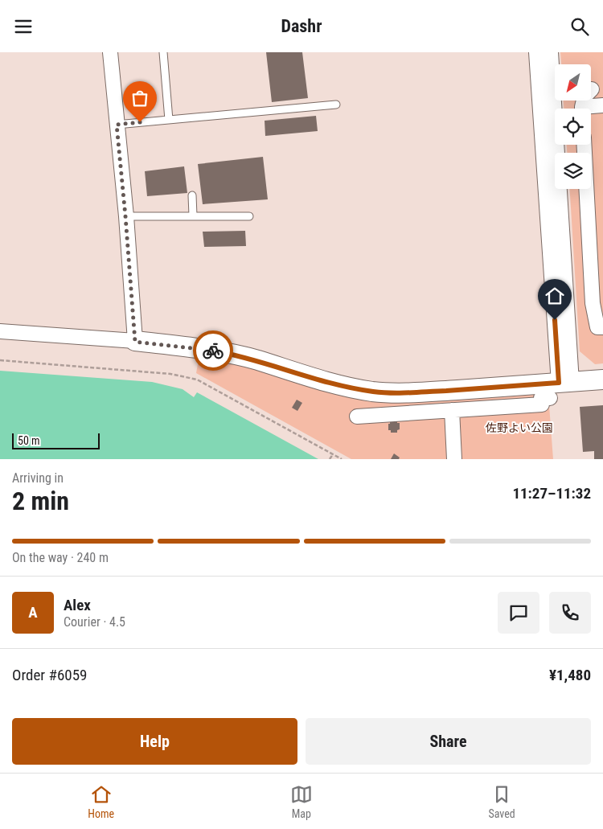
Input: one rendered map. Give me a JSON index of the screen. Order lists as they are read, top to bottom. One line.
{"parks":["佐野よい公園"],"scale_bar":"50 m","north":"bottom left","page":{"header":"Dashr","scale":"50 m","heading":["2 min","Arriving in","11:27–11:32"],"panel":["Alex","Courier · 4.5","Order #6059","¥1,480"],"bar":"On the way · 240 m","round":"A","buttons":["Help","Share"],"tabs":["Home","Map","Saved"]}}
